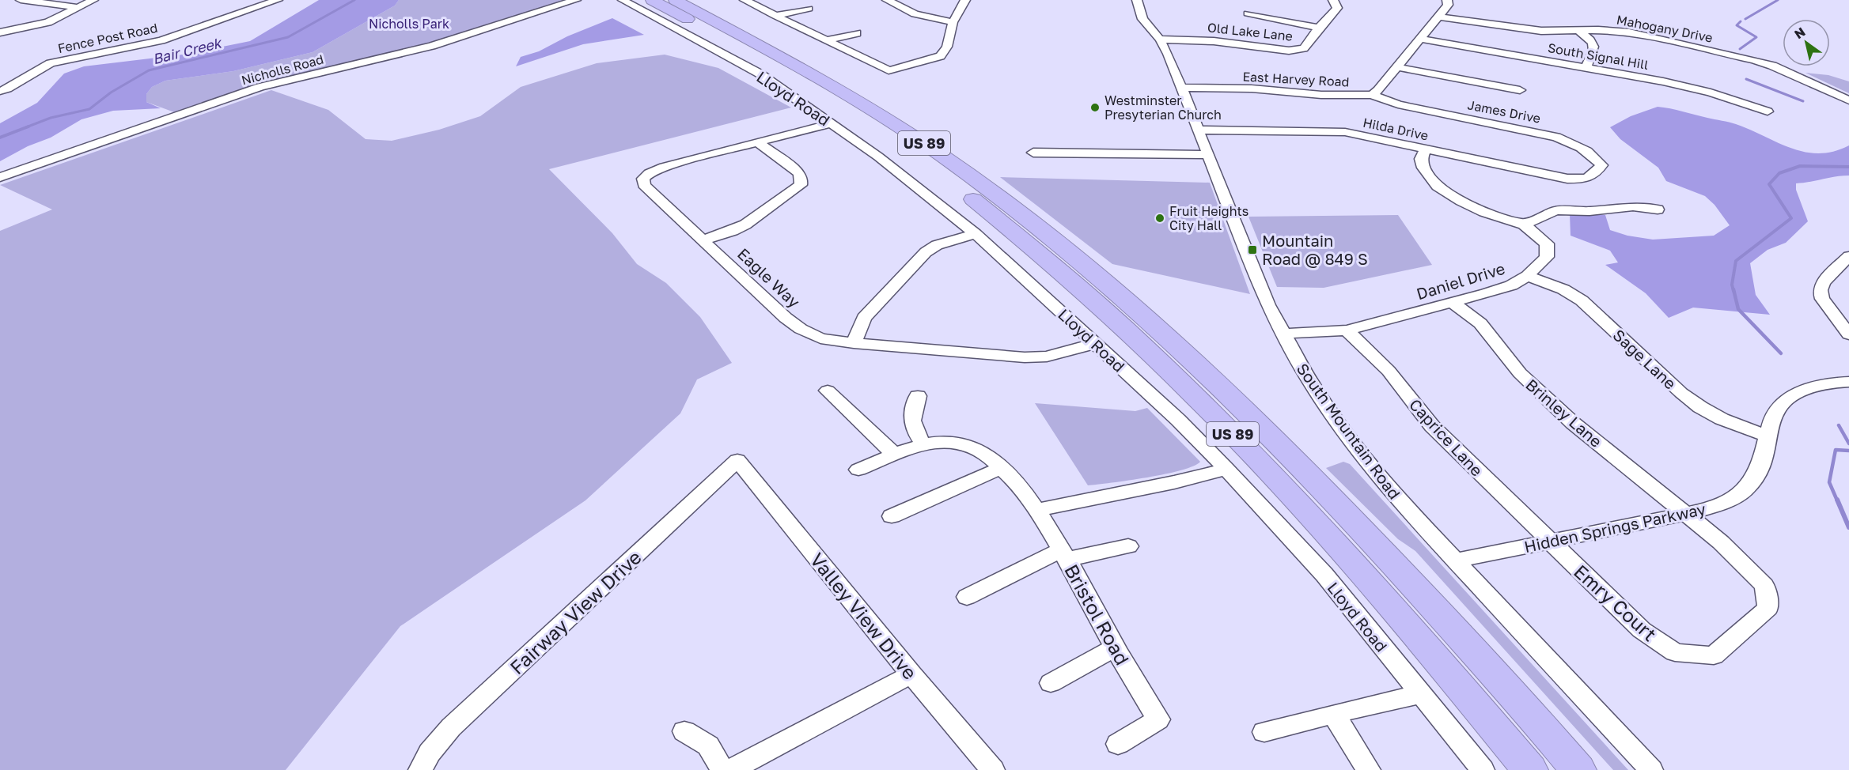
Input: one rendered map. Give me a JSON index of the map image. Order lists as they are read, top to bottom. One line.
{"streets":{"highway":["US 89"],"street":["Mahogany Drive","Old Lake Lane","Fence Post Road","South Signal Hill","Nicholls Road","East Harvey Road","Lloyd Road","James Drive","Hilda Drive","Eagle Way","Daniel Drive","Sage Lane","Brinley Lane","South Mountain Road","Caprice Lane","Hidden Springs Parkway","Emry Court","Fairway View Drive","Bristol Road","Valley View Drive"]},"crossings":[["Old Lake Lane","South Mountain Road"],["East Harvey Road","James Drive"],["East Harvey Road","South Mountain Road"],["Lloyd Road","Eagle Way"],["James Drive","Hilda Drive"],["Hilda Drive","Daniel Drive"],["Hilda Drive","South Mountain Road"],["Daniel Drive","Sage Lane"],["Daniel Drive","Brinley Lane"],["Daniel Drive","South Mountain Road"],["Daniel Drive","Caprice Lane"],["Sage Lane","Hidden Springs Parkway"],["Brinley Lane","Hidden Springs Parkway"],["Brinley Lane","Emry Court"],["South Mountain Road","Hidden Springs Parkway"],["Caprice Lane","Hidden Springs Parkway"],["Caprice Lane","Emry Court"],["Hidden Springs Parkway","Emry Court"],["Fairway View Drive","Valley View Drive"]],"water":["Bair Creek"],"parks":["Nicholls Park"],"places":{"other":["Westminster Presyterian Church","Fruit Heights City Hall"],"transit":["Mountain Road @ 849 S"]},"north":"top left"}
